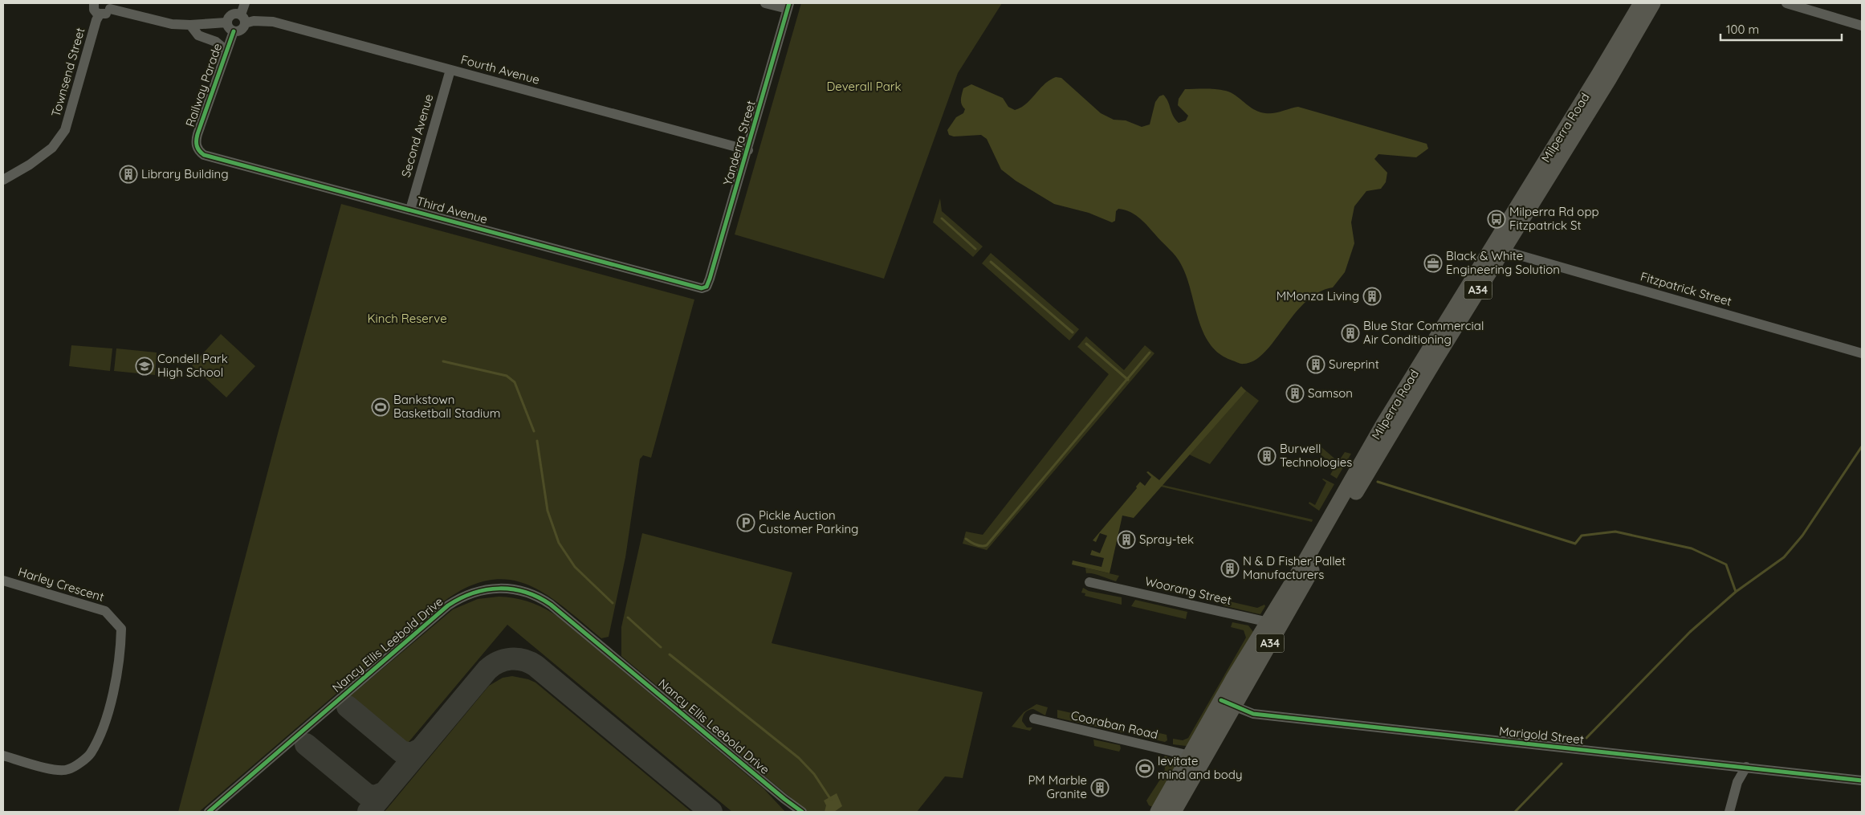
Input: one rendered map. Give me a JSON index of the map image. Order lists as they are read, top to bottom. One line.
{"streets":{"highway":["Milperra Road","A34"],"street":["Fourth Avenue","Townsend Street","Railway Parade","Second Avenue","Yanderra Street","Third Avenue","Fitzpatrick Street","Harley Crescent","Woorang Street","Nancy Ellis Leebold Drive","Cooraban Road","Marigold Street"]},"crossings":[["Fourth Avenue","Railway Parade"],["Fourth Avenue","Second Avenue"],["Fourth Avenue","Yanderra Street"],["Railway Parade","Third Avenue"],["Milperra Road","Fitzpatrick Street"],["Milperra Road","Woorang Street"],["Milperra Road","Cooraban Road"],["Milperra Road","Marigold Street"],["Second Avenue","Third Avenue"],["Yanderra Street","Third Avenue"]],"parks":["Deverall Park","Kinch Reserve"],"places":{"building":["Library Building","MMonza Living","Blue Star Commercial Air Conditioning","Sureprint","Samson","Burwell Technologies","Spray-tek","N & D Fisher Pallet Manufacturers","PM Marble Granite"],"bus stop":["Milperra Rd opp Fitzpatrick St"],"office":["Black & White Engineering Solution"],"school or university":["Condell Park High School"],"sports":["Bankstown Basketball Stadium","levitate mind and body"],"parking":["Pickle Auction Customer Parking"]},"scale_bar":"100 m"}
